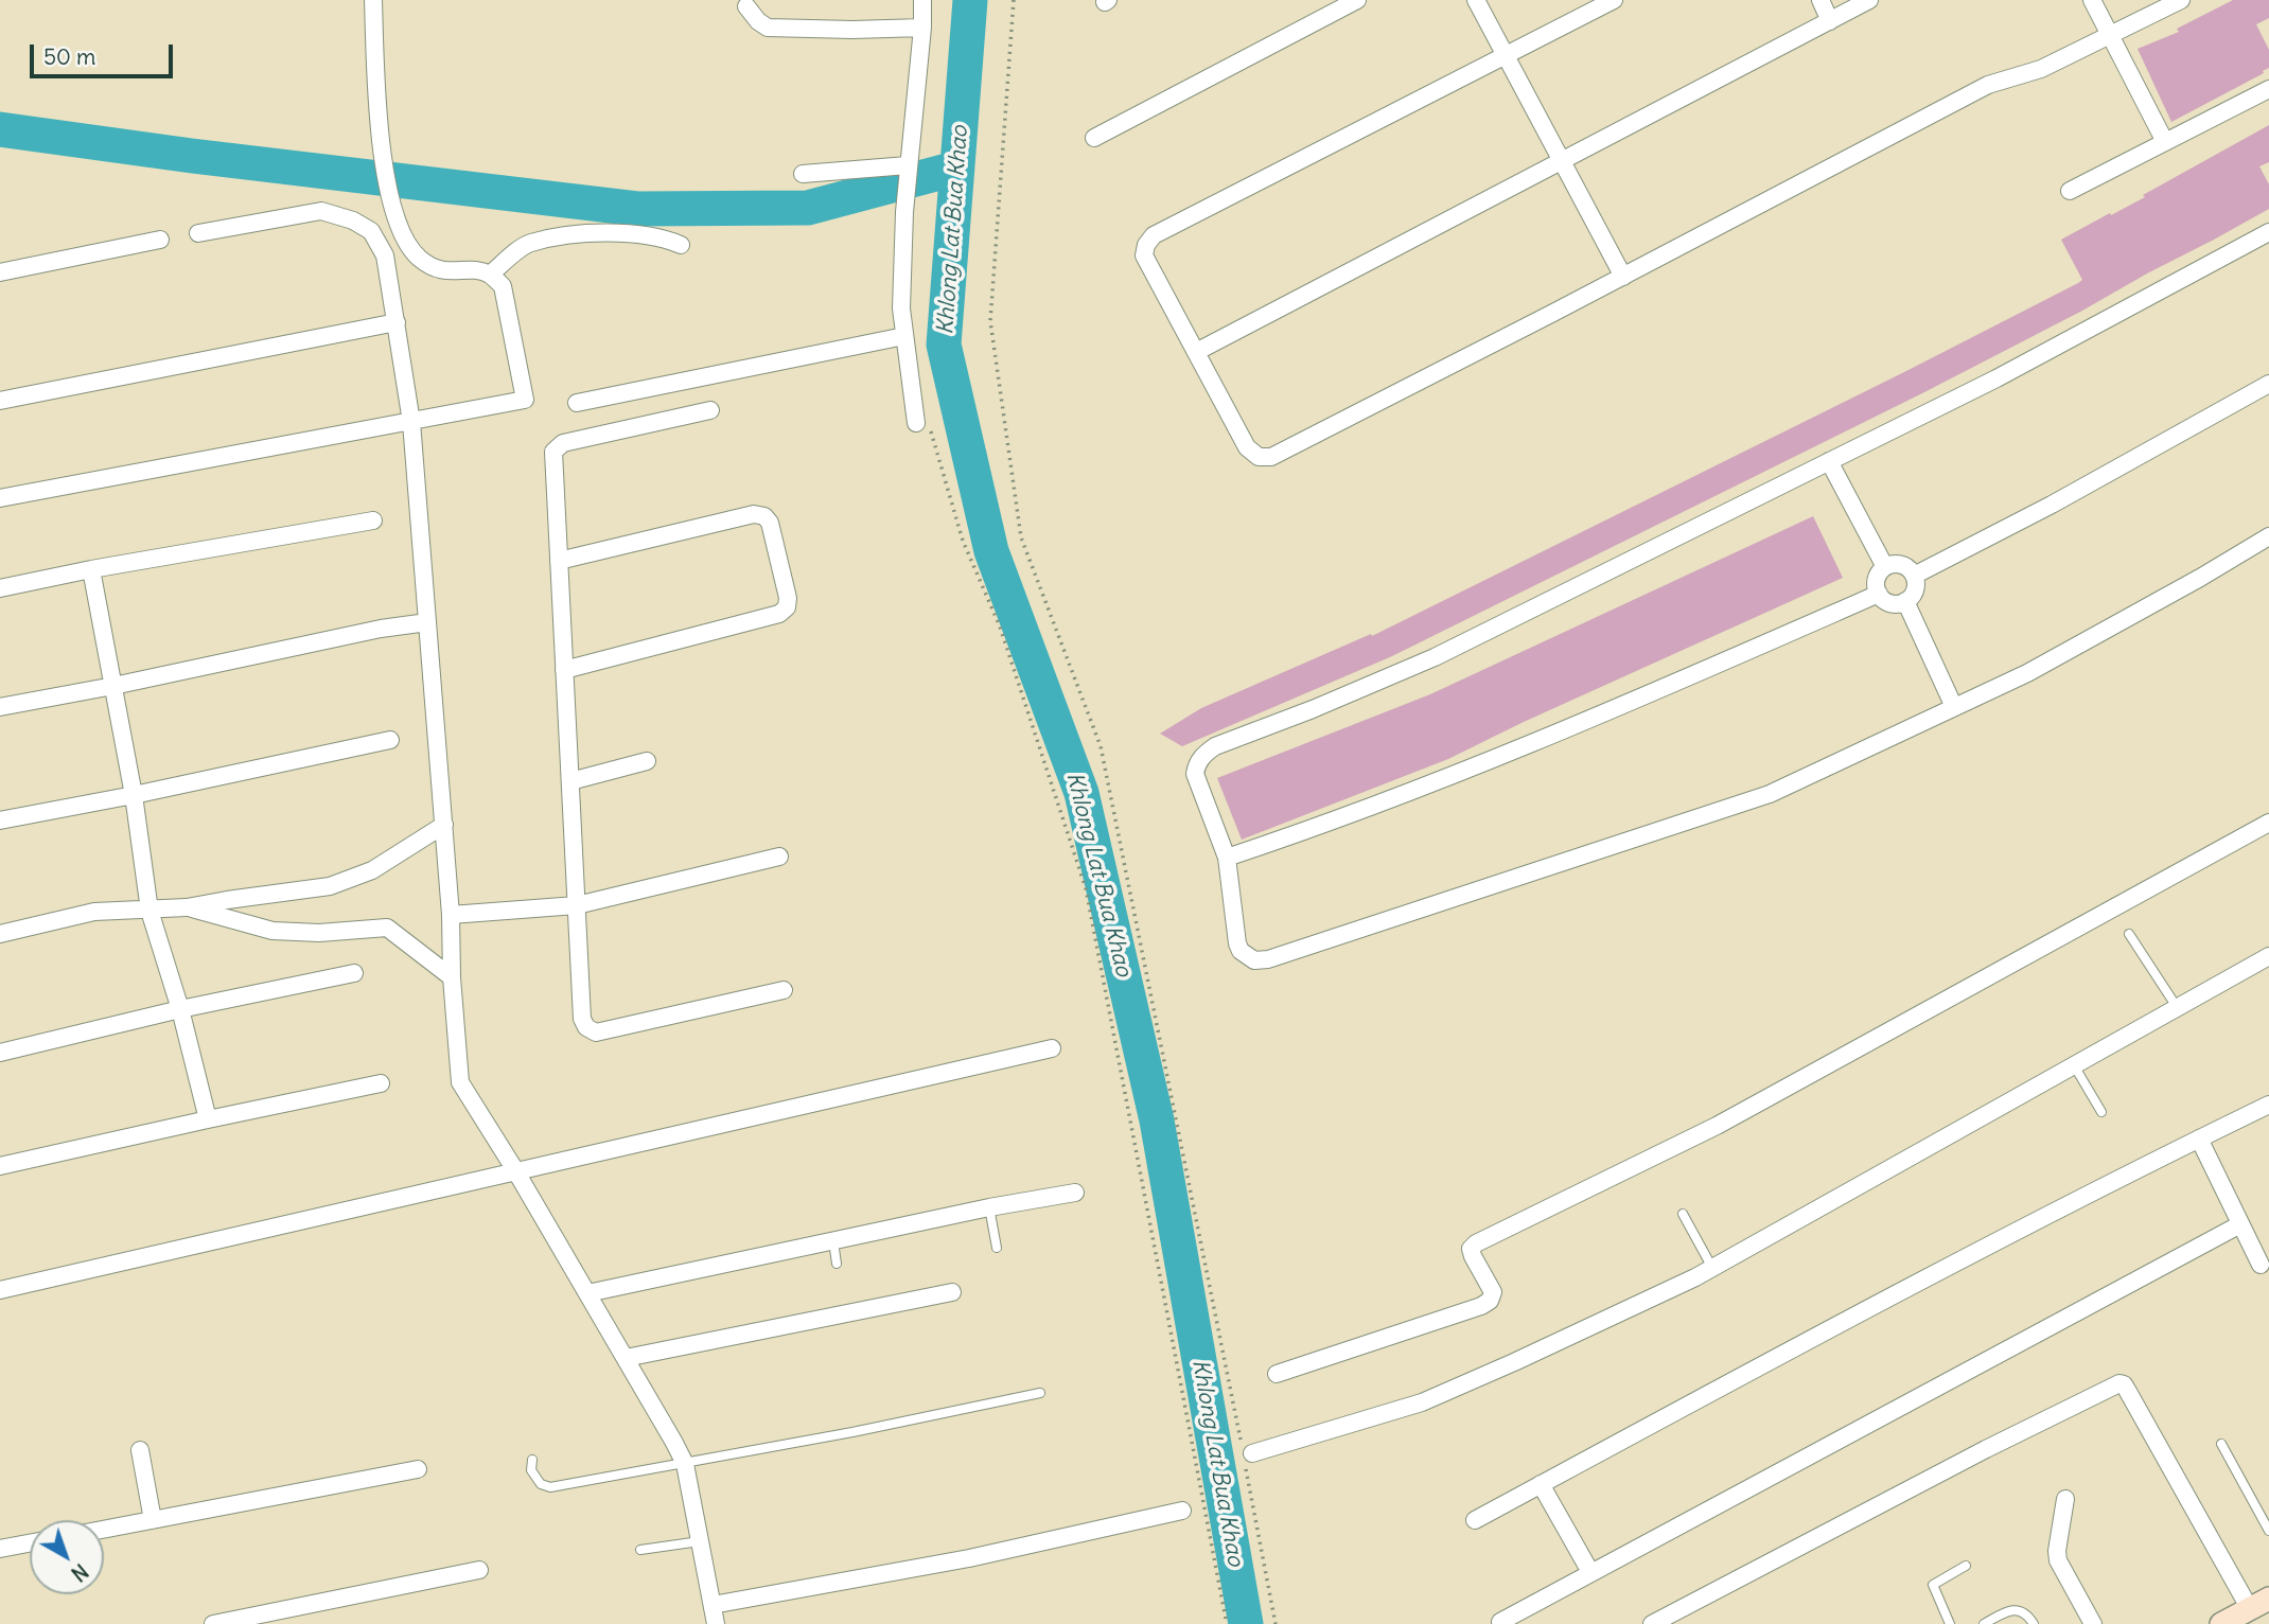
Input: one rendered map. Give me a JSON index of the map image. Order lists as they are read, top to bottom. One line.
{"water":["Khlong Lat Bua Khao"],"scale_bar":"50 m","north":"bottom right"}
